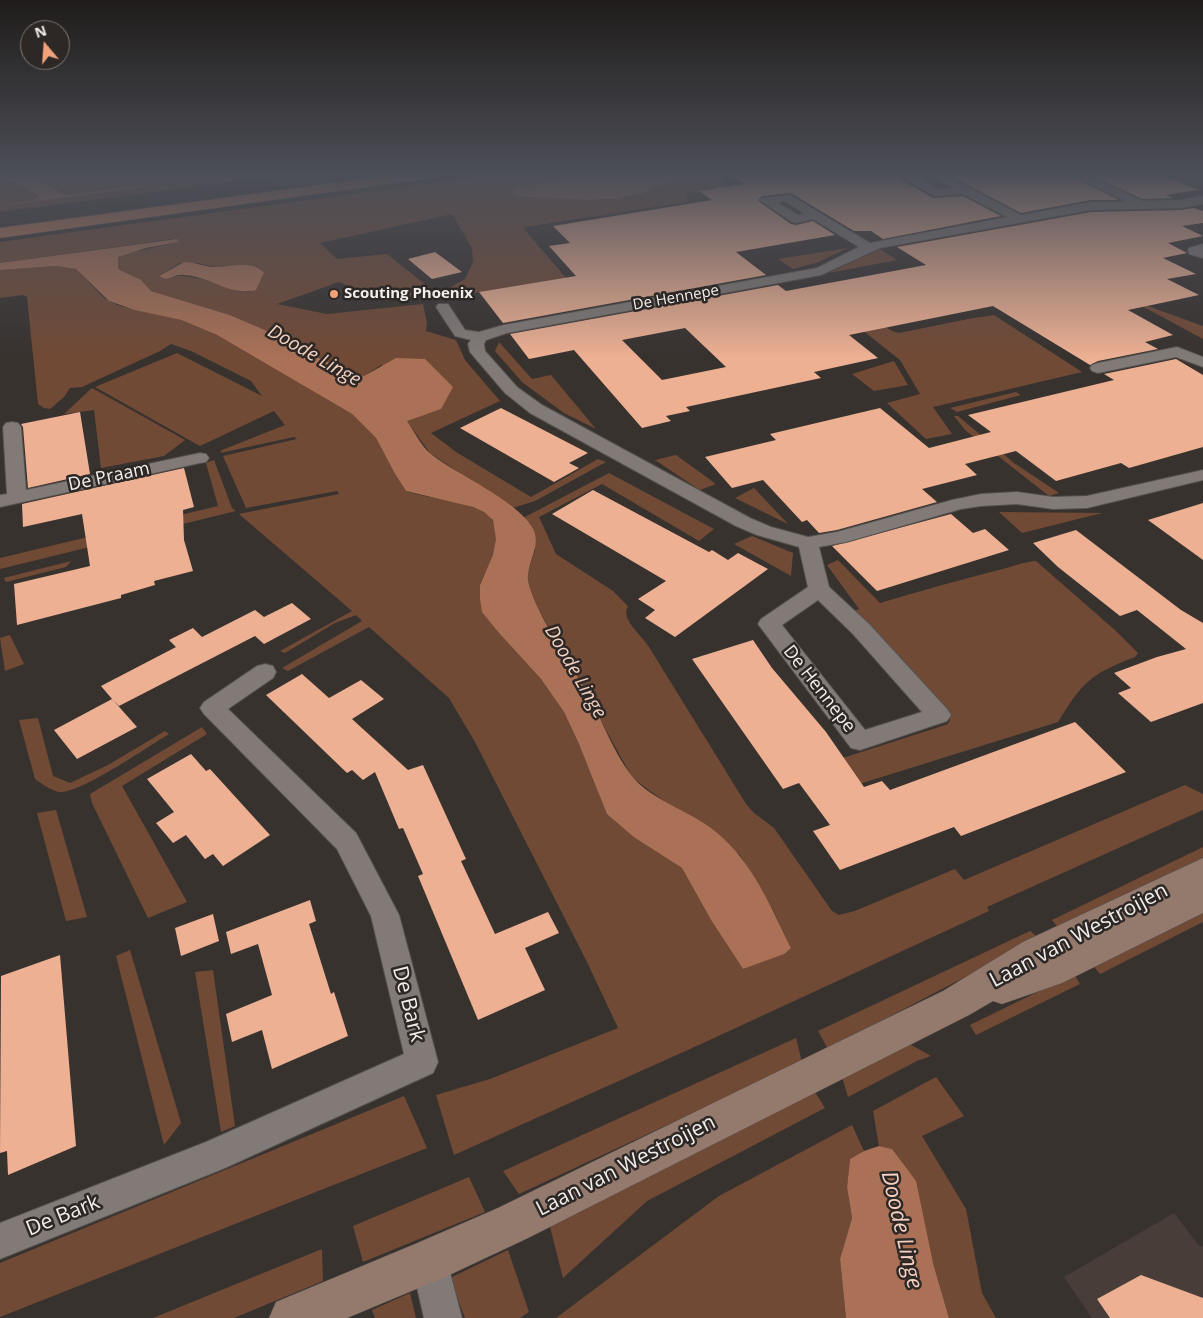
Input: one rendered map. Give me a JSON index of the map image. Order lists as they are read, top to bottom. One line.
{"streets":{"street":["De Hennepe","De Praam","Laan van Westroijen","De Bark"]},"water":["Doode Linge"],"places":["Scouting Phoenix"],"north":"top"}
